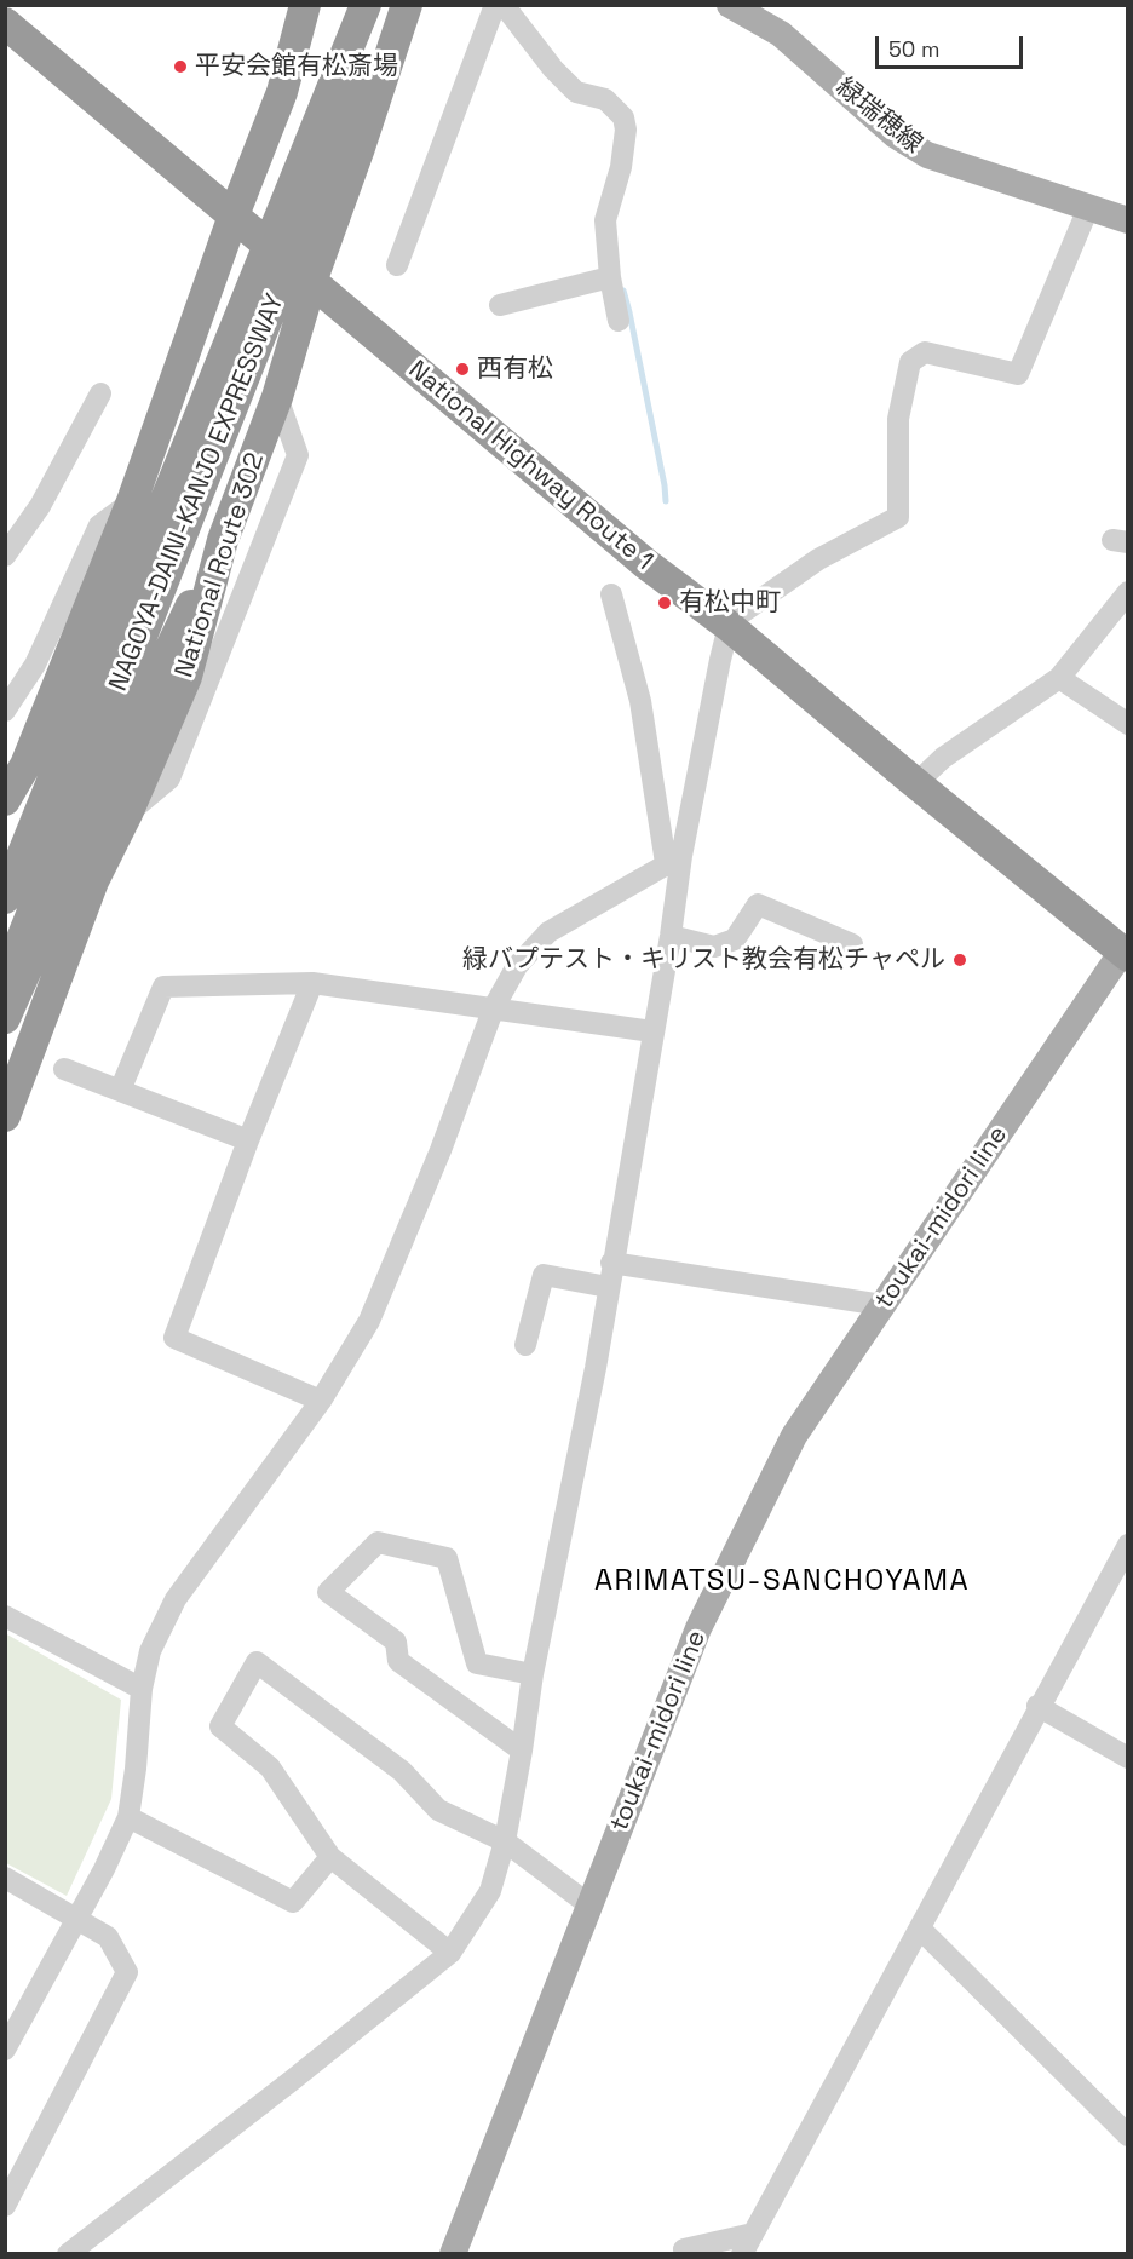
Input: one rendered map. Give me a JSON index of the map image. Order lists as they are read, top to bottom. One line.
{"streets":{"highway":["National Highway Route 1","NAGOYA-DAINI-KANJO EXPRESSWAY","National Route 302"],"main road":["緑瑞穂線","toukai-midori line"]},"crossings":[["National Highway Route 1","National Route 302"],["National Highway Route 1","toukai-midori line"]],"districts":["ARIMATSU-SANCHOYAMA"],"places":["平安会館有松斎場","西有松","有松中町","緑バプテスト・キリスト教会有松チャペル"],"scale_bar":"50 m"}
